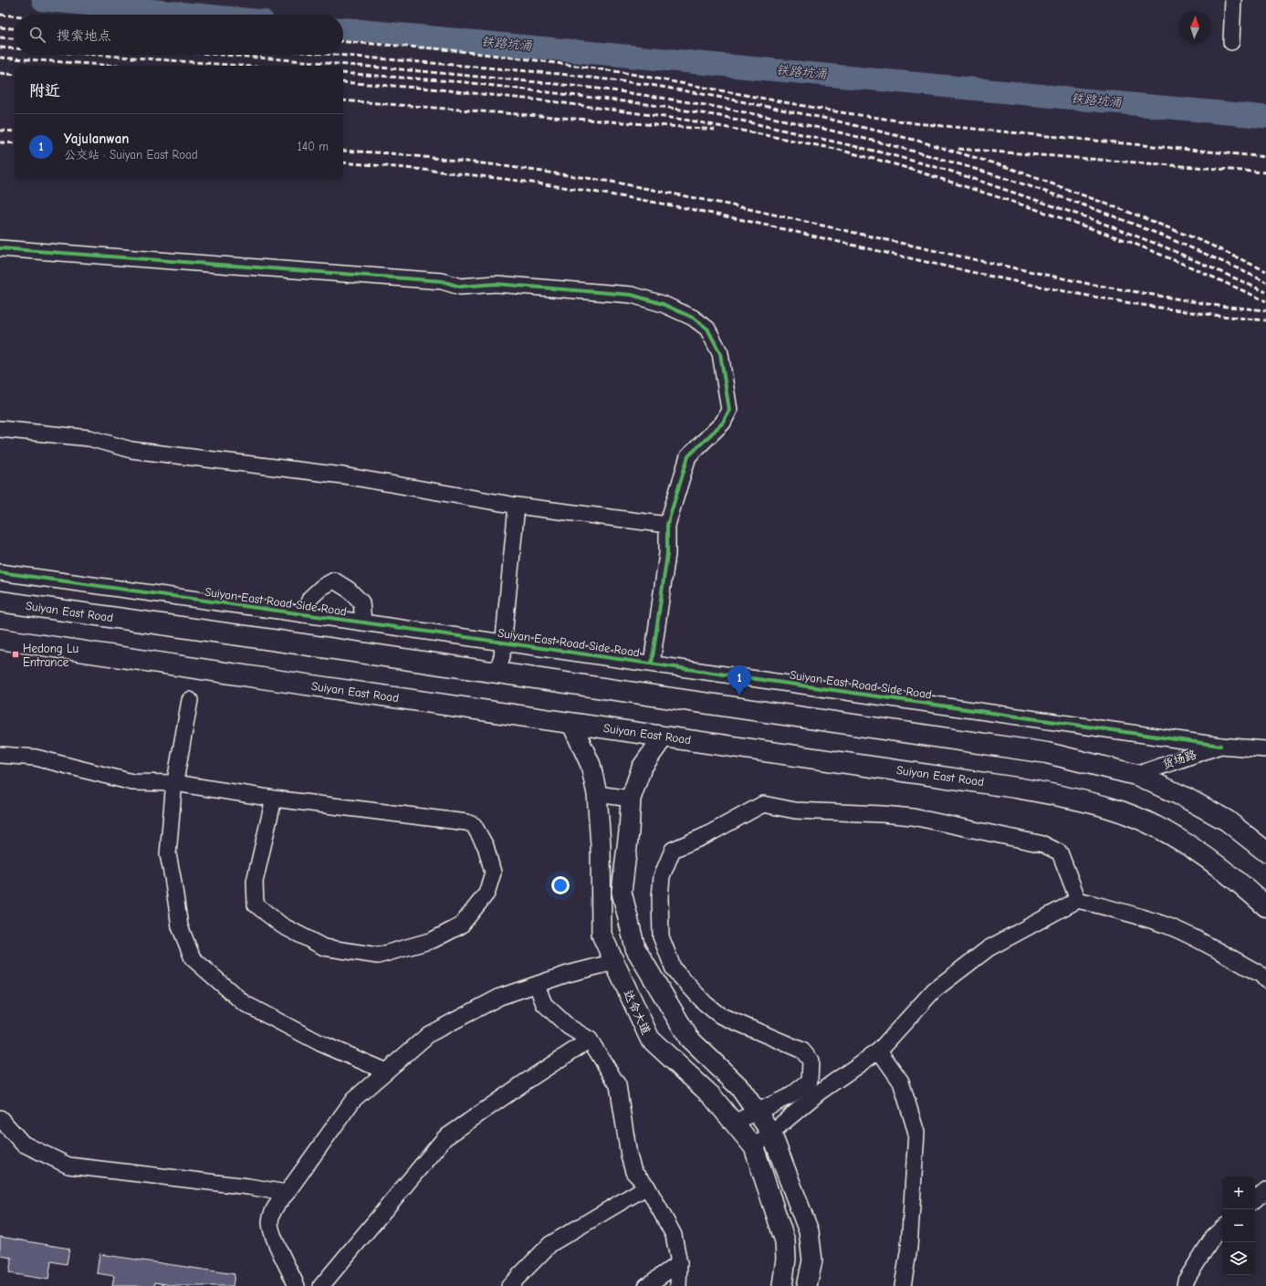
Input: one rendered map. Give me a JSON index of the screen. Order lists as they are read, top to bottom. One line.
{"streets":{"main road":["Suiyan East Road"],"street":["Suiyan East Road Side Road","货场路","达令大道"]},"crossings":[["Suiyan East Road Side Road","货场路"],["Suiyan East Road","货场路"],["Suiyan East Road","达令大道"]],"water":["铁路坑涌"],"places":{"transit":["Hedong Lu Entrance"]},"north":"top","page":{"search":"搜索地点","heading":"附近","list":[{"mark":"1","name":"Yajulanwan","note":"公交站 · Suiyan East Road","value":"140 m"}],"pins":"1","map_buttons":["+","−"]}}
